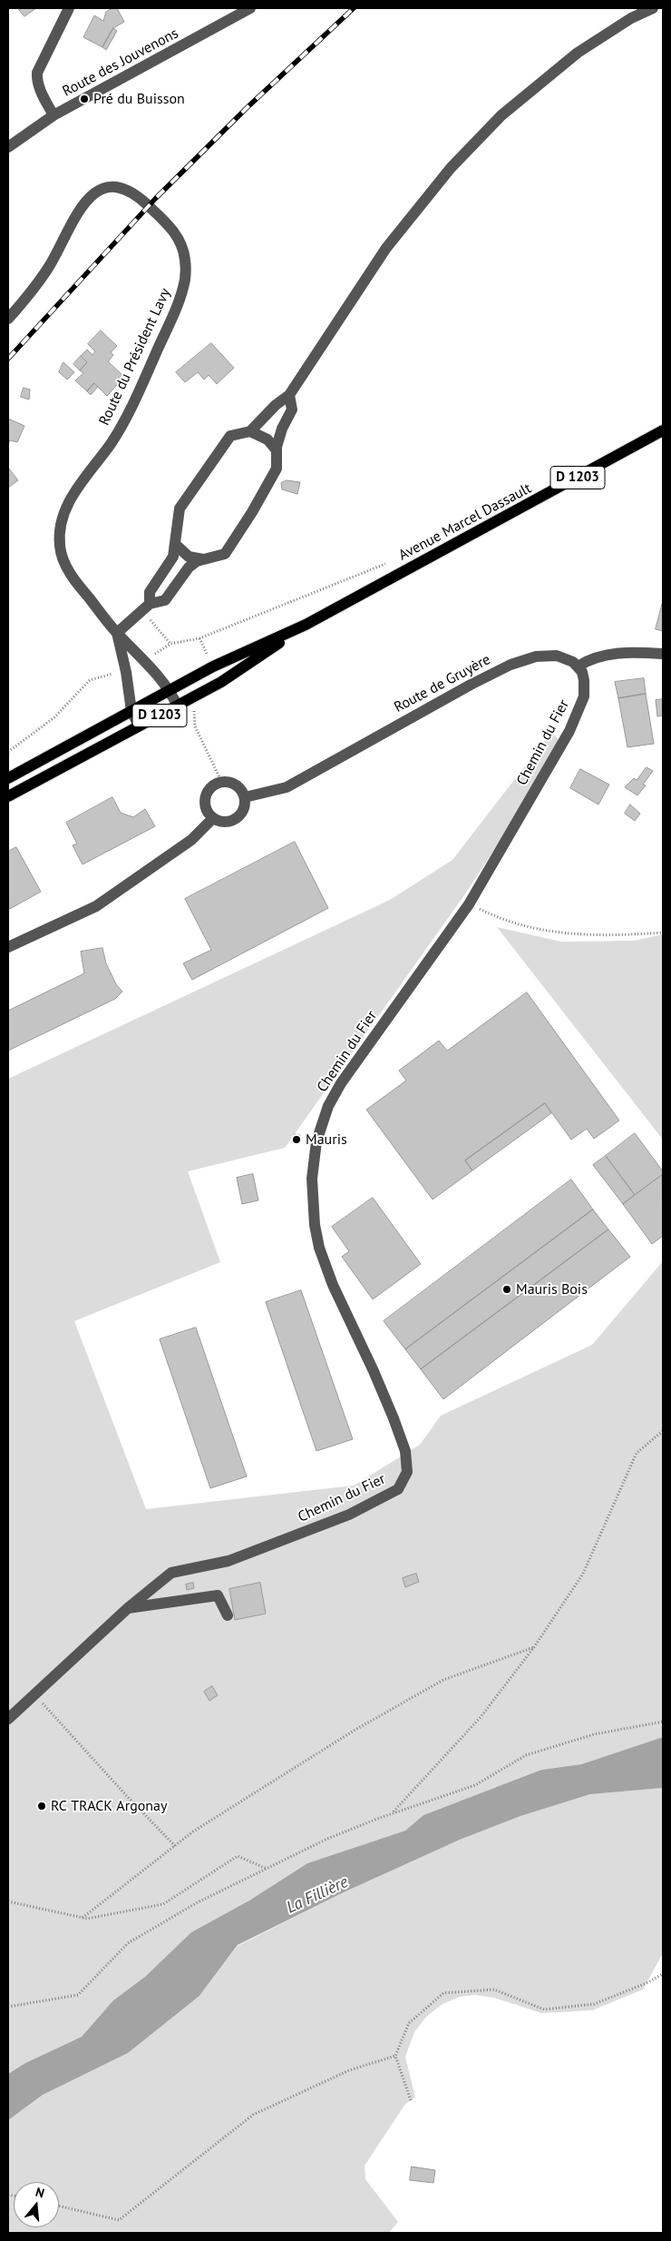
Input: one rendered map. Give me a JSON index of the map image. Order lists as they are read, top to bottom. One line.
{"streets":{"main road":["D 1203","Avenue Marcel Dassault"],"street":["Route des Jouvenons","Route du Président Lavy","Route de Gruyère","Chemin du Fier"]},"crossings":[["Route du Président Lavy","Avenue Marcel Dassault"],["Route de Gruyère","Chemin du Fier"]],"water":["La Fillière"],"places":["Pré du Buisson","Mauris","Mauris Bois","RC TRACK Argonay"],"north":"top"}
